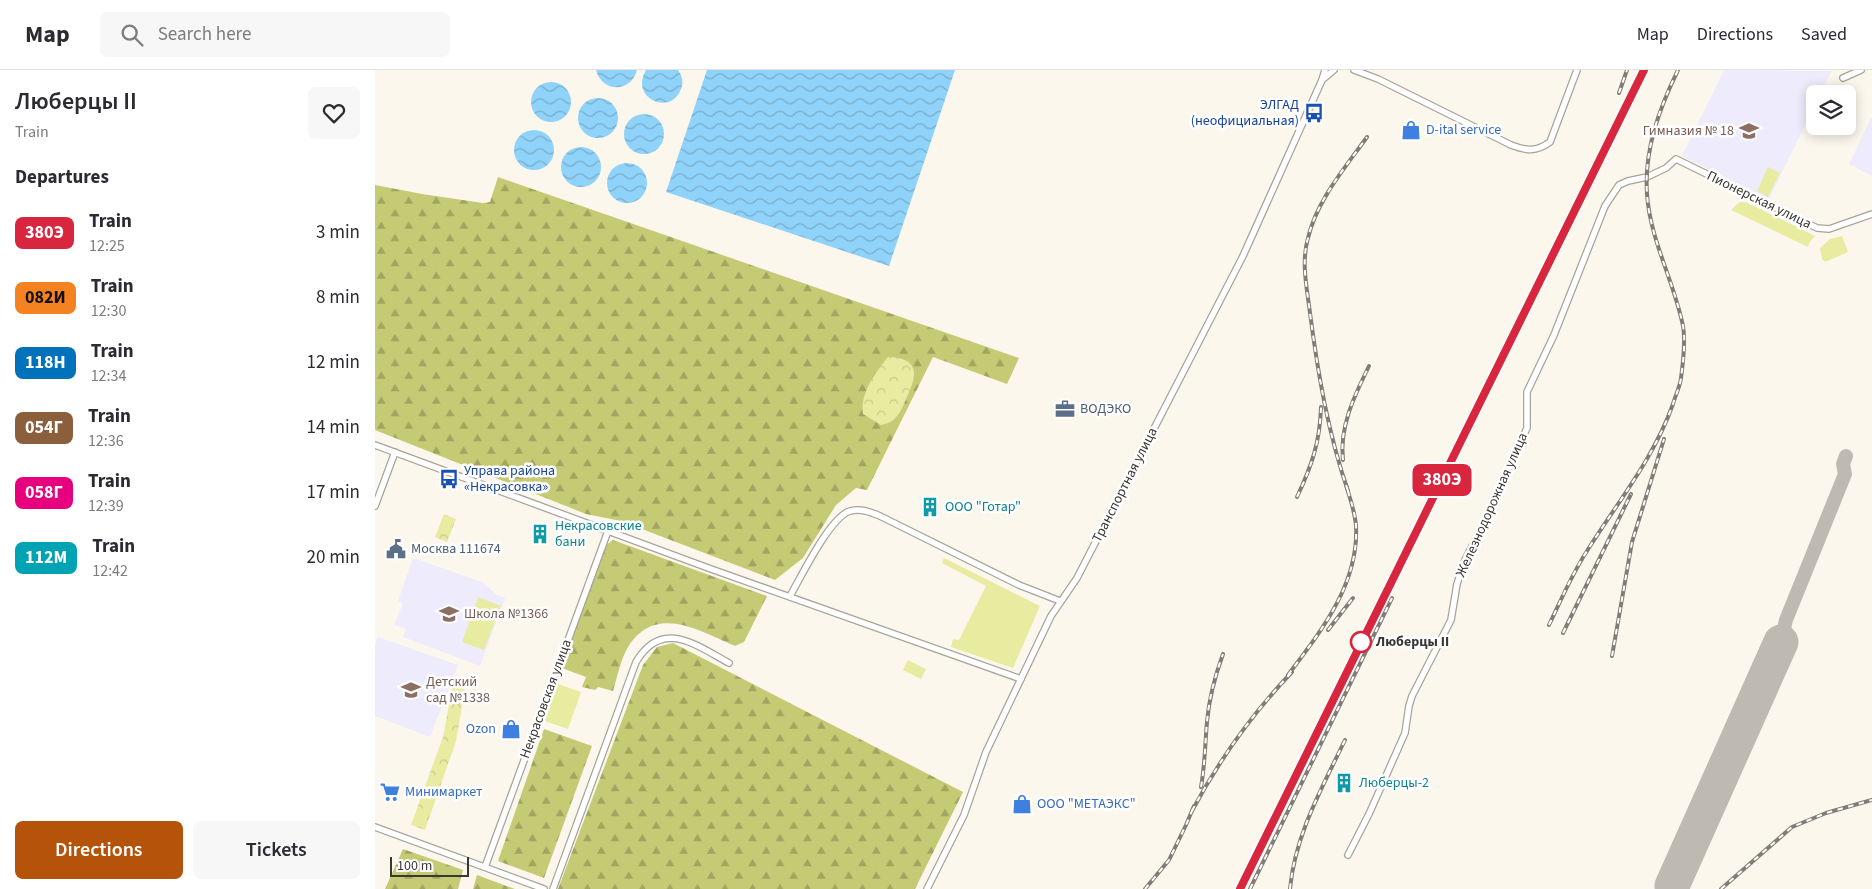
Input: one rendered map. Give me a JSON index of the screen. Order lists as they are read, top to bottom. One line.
{"streets":{"street":["Пионерская улица","Транспортная улица","Железнодорожная улица","Некрасовская улица"]},"crossings":[["Пионерская улица","Железнодорожная улица"]],"places":{"bus stop":["ЭЛГАД (неофициальная)","Управа района «Некрасовка»"],"shop":["D-ital service","Ozon","ООО \"МЕТАЭКС\""],"school or university":["Гимназия № 18","Школа №1366","Детский сад №1338"],"office":["ВОДЭКО"],"building":["ООО \"Готар\"","Некрасовские бани","Люберцы-2"],"public building":["Москва 111674"],"other":["Люберцы II"],"supermarket":["Минимаркет"]},"scale_bar":"100 m","page":{"header":"Map","search":"Search here","nav":["Map","Directions","Saved"],"heading":[["Люберцы II","Train"],"Departures"],"on_map":"380Э","list":[{"mark":"380Э","name":"Train","note":"12:25","value":"3 min"},{"mark":"082И","name":"Train","note":"12:30","value":"8 min"},{"mark":"118Н","name":"Train","note":"12:34","value":"12 min"},{"mark":"054Г","name":"Train","note":"12:36","value":"14 min"},{"mark":"058Г","name":"Train","note":"12:39","value":"17 min"},{"mark":"112М","name":"Train","note":"12:42","value":"20 min"}],"buttons":["Directions","Tickets"],"scale":"100 m"}}
